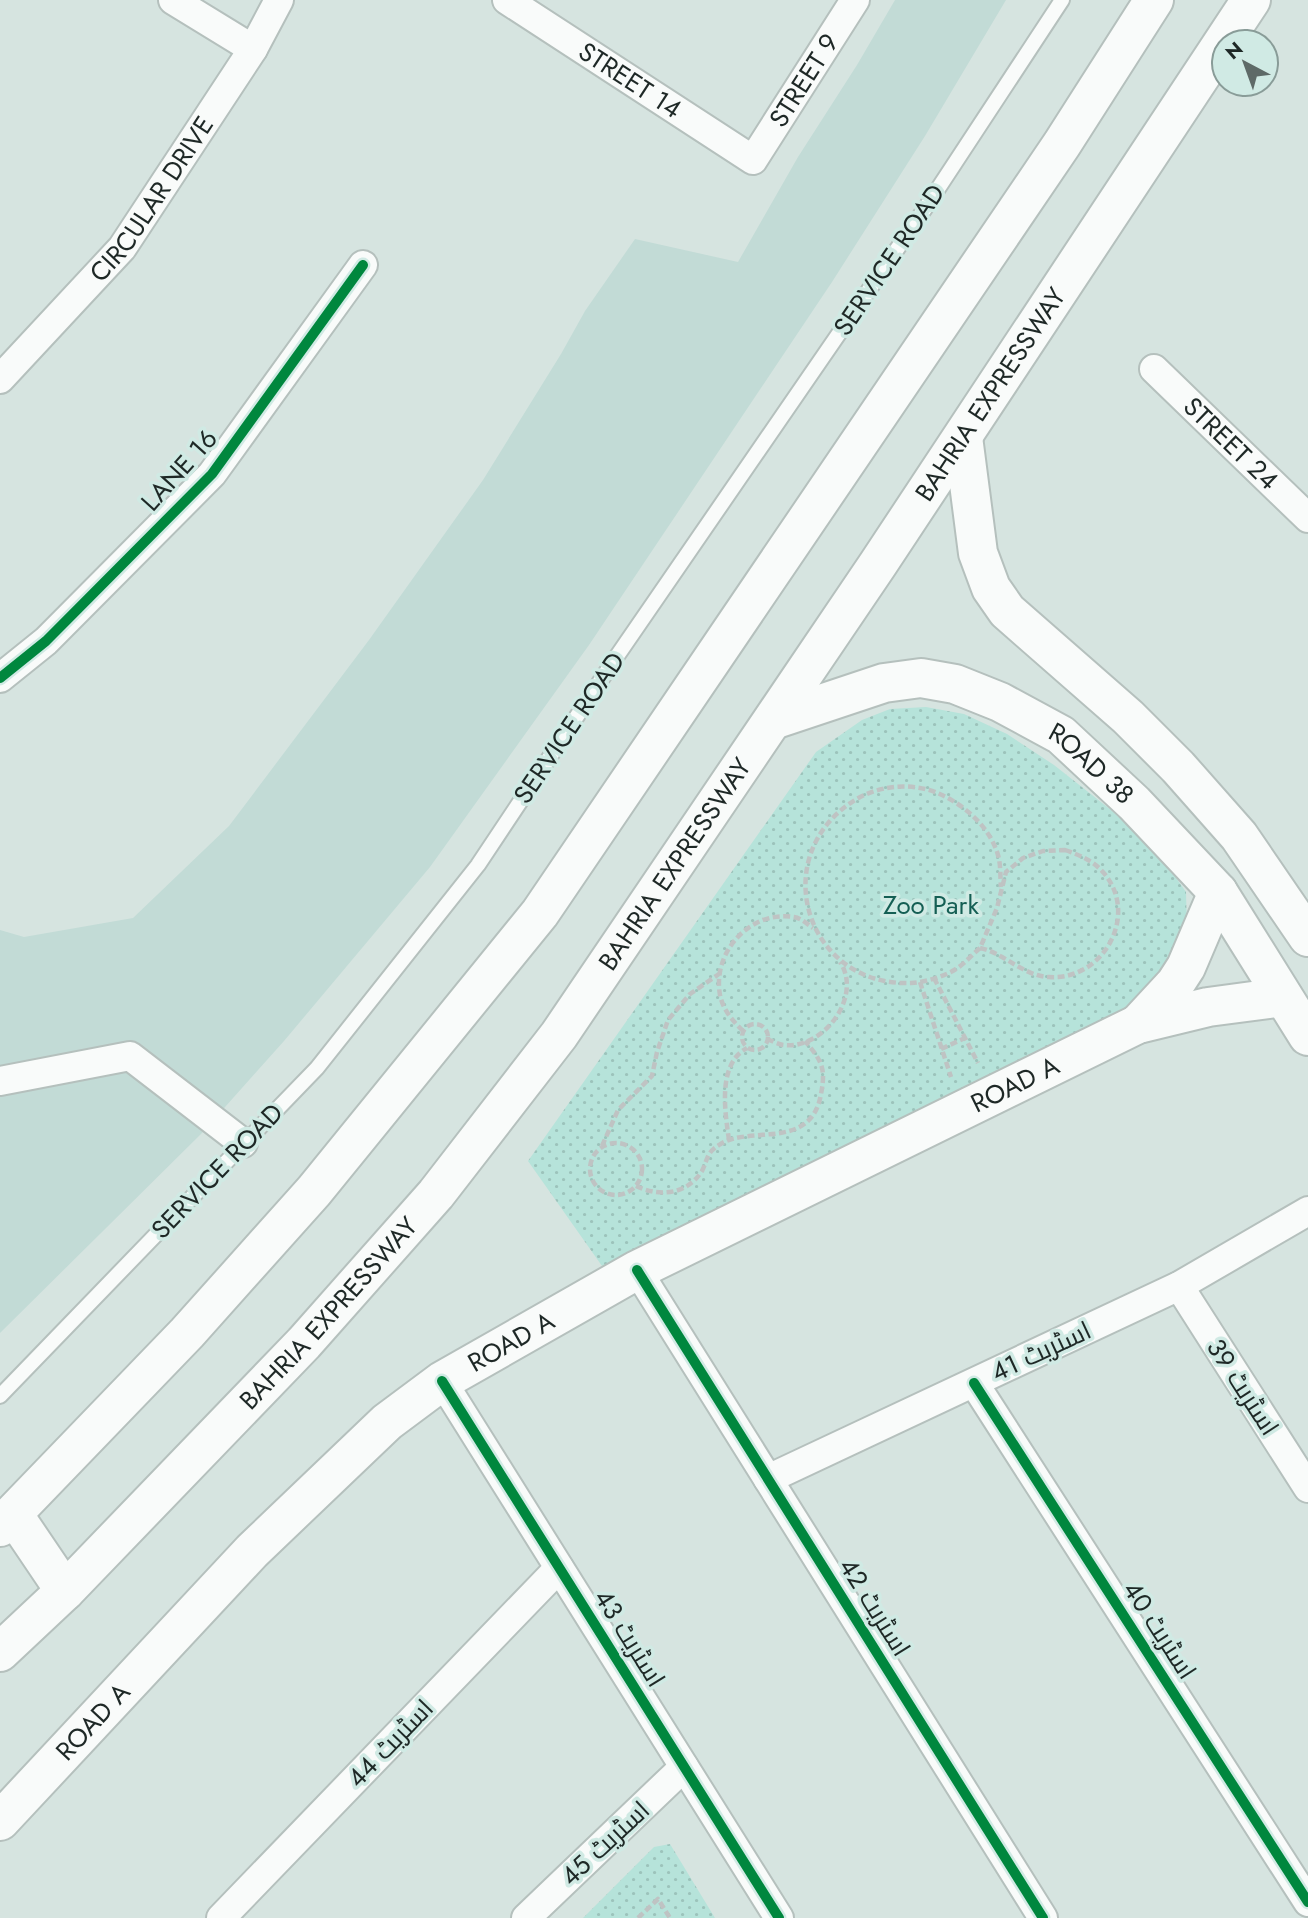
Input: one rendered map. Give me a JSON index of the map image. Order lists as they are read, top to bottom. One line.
{"streets":{"main road":["BAHRIA EXPRESSWAY","ROAD 38","ROAD A"],"street":["STREET 14","STREET 9","CIRCULAR DRIVE","STREET 24","LANE 16","اسٹریٹ 41","اسٹریٹ 39","اسٹریٹ 42","اسٹریٹ 40","اسٹریٹ 43","اسٹریٹ 44","اسٹریٹ 45"],"lane":["SERVICE ROAD"]},"crossings":[["STREET 14","STREET 9"],["BAHRIA EXPRESSWAY","ROAD 38"],["ROAD A","اسٹریٹ 42"],["ROAD A","اسٹریٹ 43"],["اسٹریٹ 41","اسٹریٹ 39"],["اسٹریٹ 41","اسٹریٹ 42"],["اسٹریٹ 41","اسٹریٹ 40"],["اسٹریٹ 43","اسٹریٹ 44"],["اسٹریٹ 43","اسٹریٹ 45"]],"parks":["Zoo Park"],"north":"top left"}
